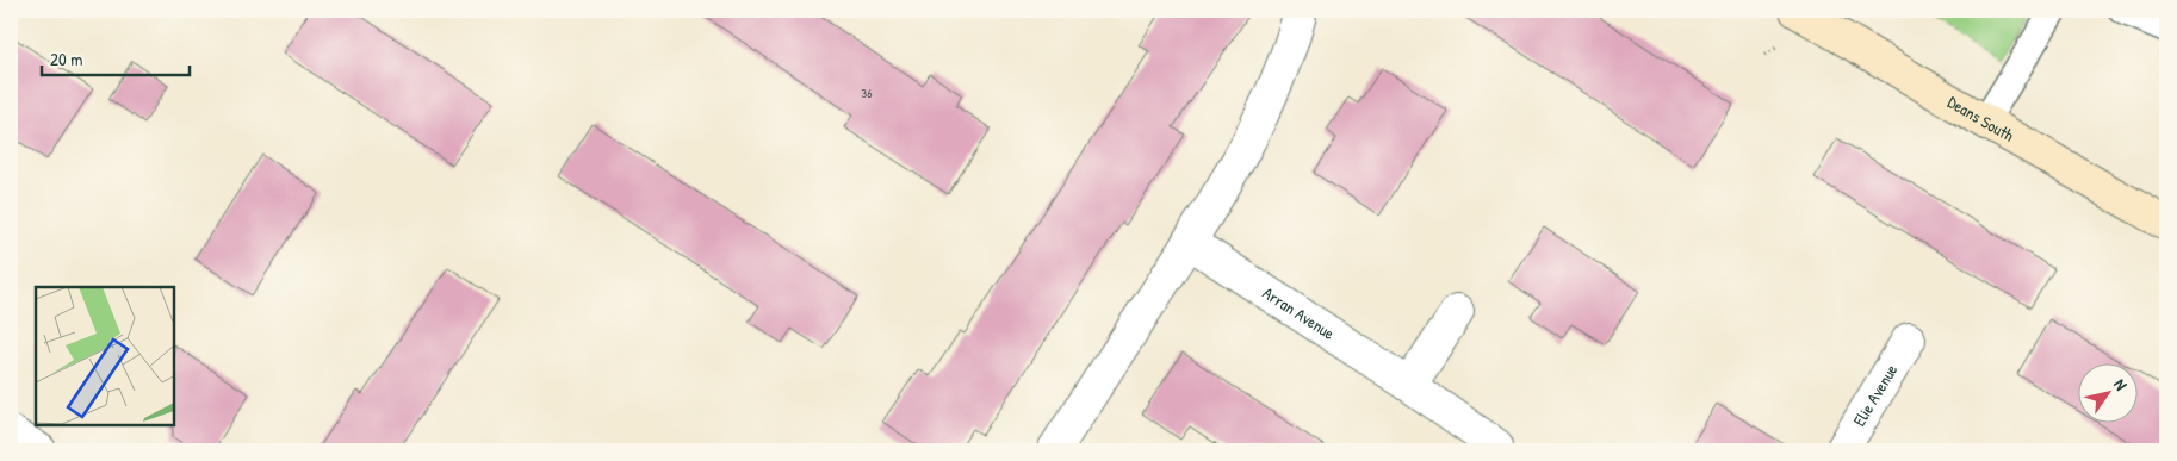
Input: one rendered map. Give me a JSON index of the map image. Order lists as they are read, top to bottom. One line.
{"streets":{"street":["Deans South","Arran Avenue","Elie Avenue"]},"house_numbers":["36"],"scale_bar":"20 m","north":"top right"}
